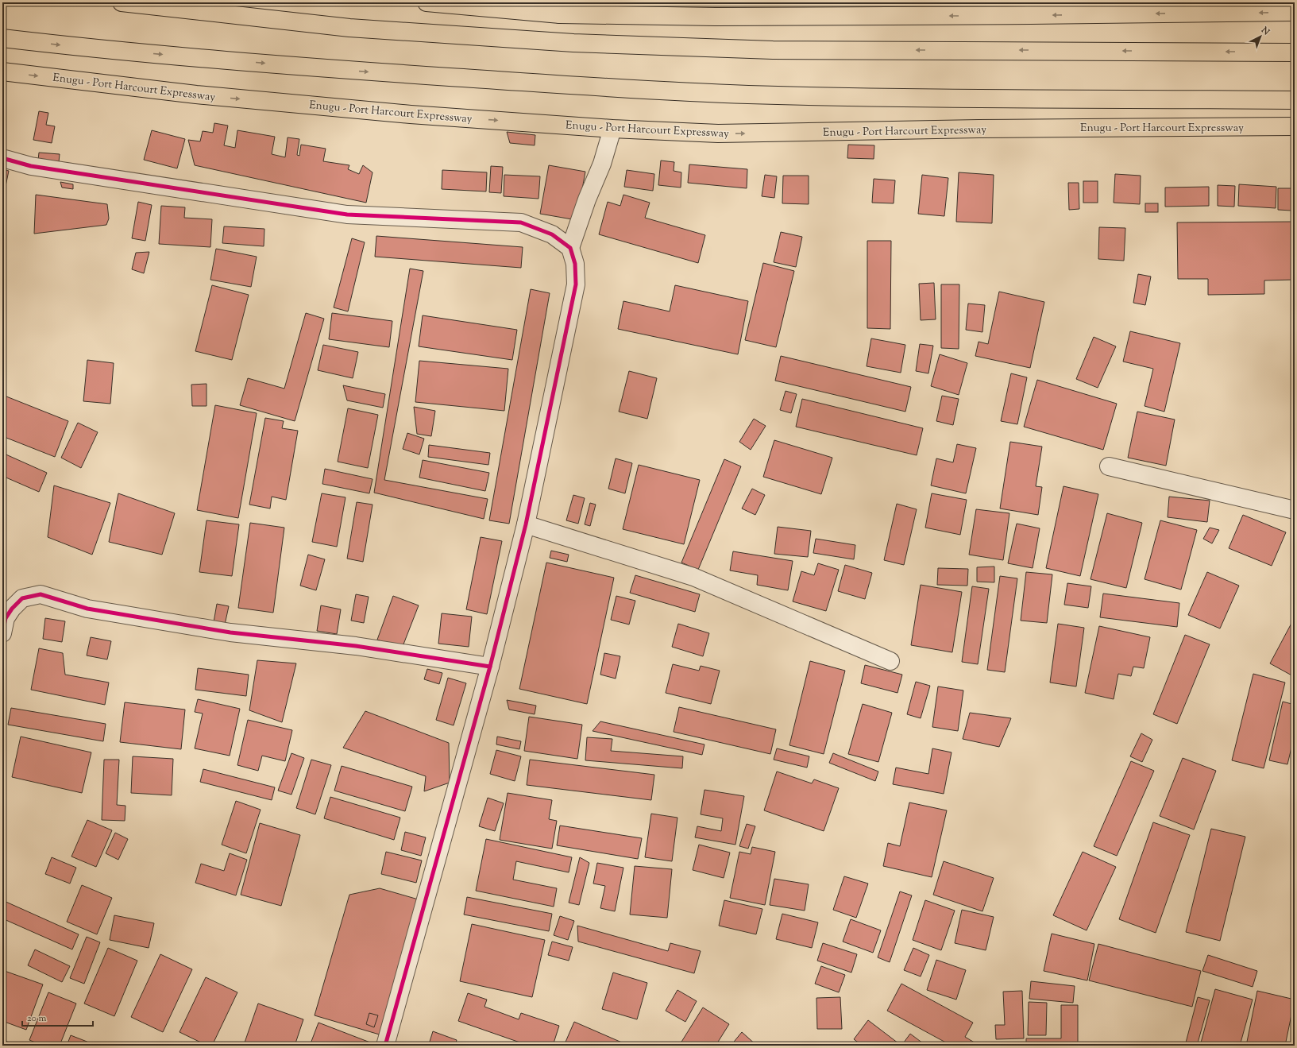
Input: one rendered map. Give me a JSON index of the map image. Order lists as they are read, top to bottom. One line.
{"streets":{"main road":["Enugu - Port Harcourt Expressway"]},"scale_bar":"20 m","north":"top right"}
